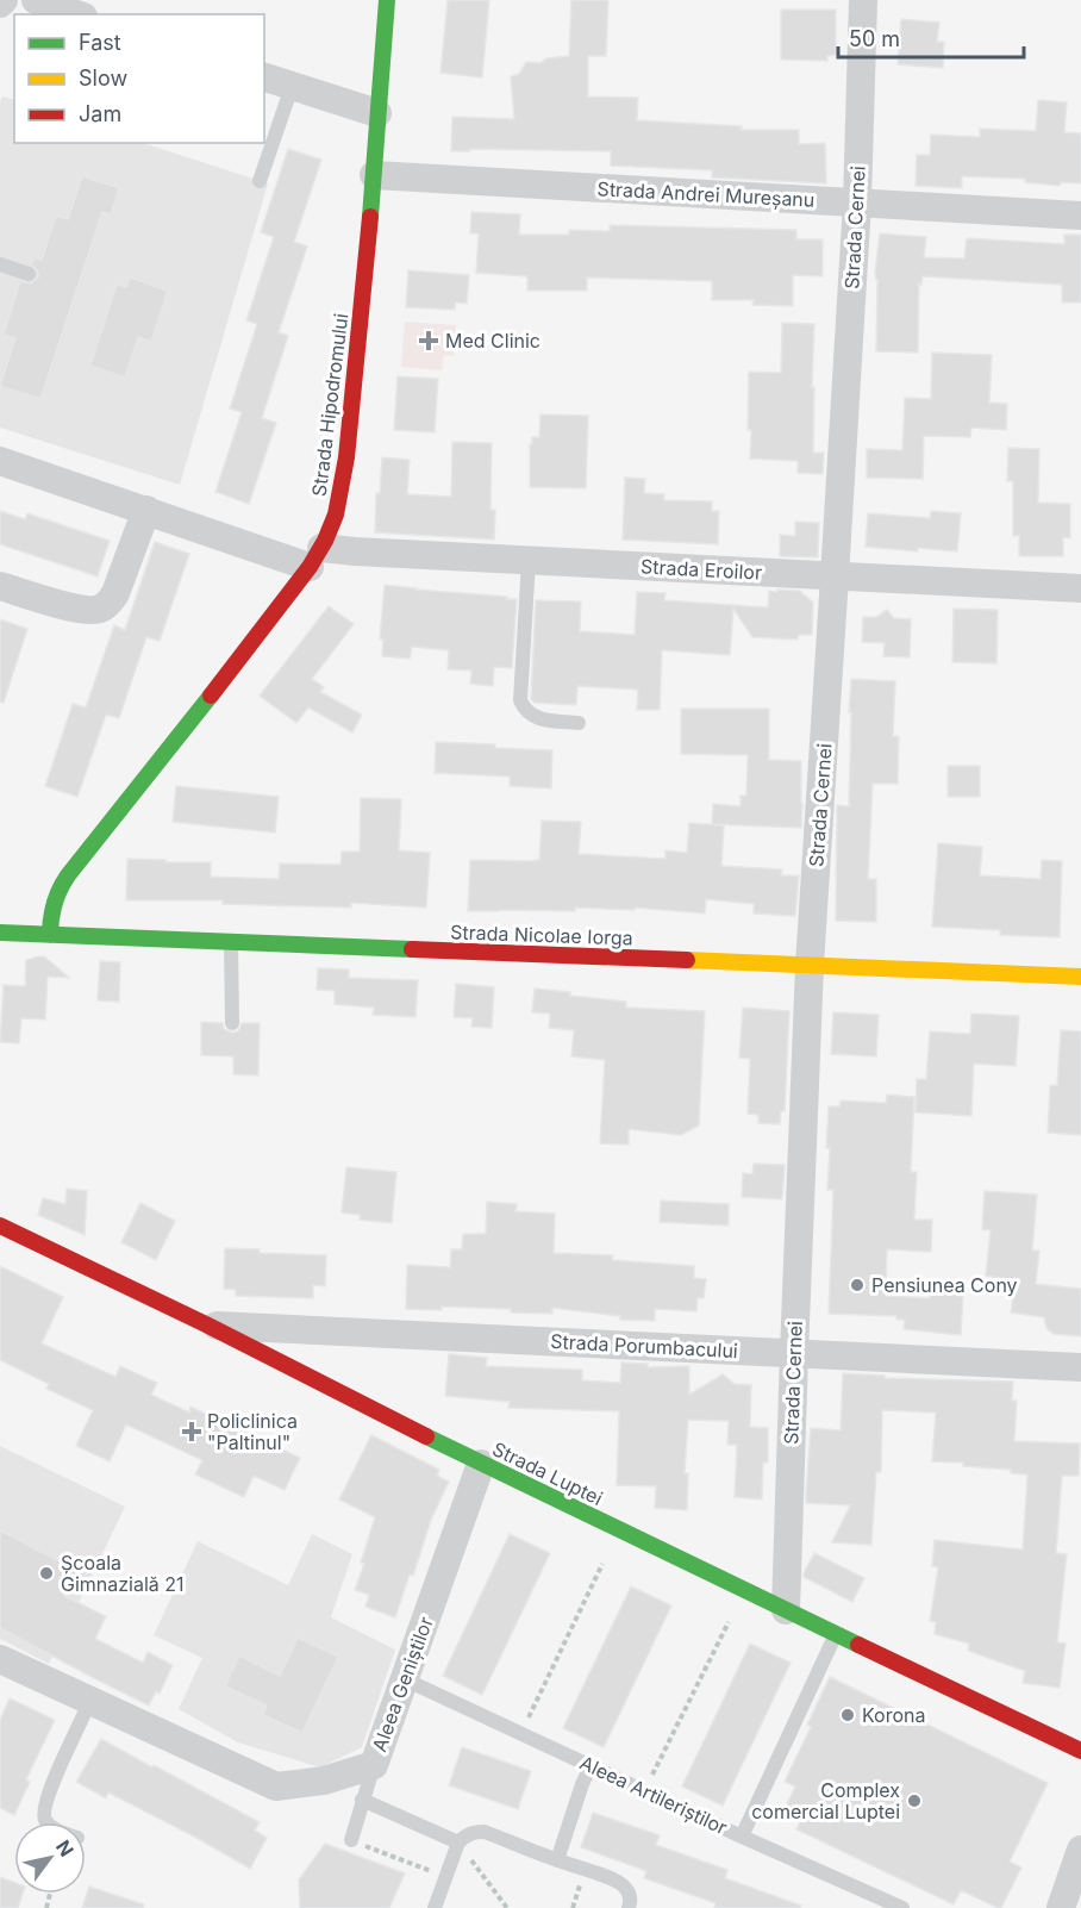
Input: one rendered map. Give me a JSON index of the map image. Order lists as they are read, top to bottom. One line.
{"streets":{"street":["Strada Andrei Mureșanu","Strada Cernei","Strada Hipodromului","Strada Eroilor","Strada Nicolae Iorga","Strada Porumbacului","Strada Luptei","Aleea Geniștilor"],"lane":["Aleea Artileriștilor"]},"crossings":[["Strada Andrei Mureșanu","Strada Cernei"],["Strada Andrei Mureșanu","Strada Hipodromului"],["Strada Cernei","Strada Eroilor"],["Strada Cernei","Strada Nicolae Iorga"],["Strada Cernei","Strada Porumbacului"],["Strada Cernei","Strada Luptei"],["Strada Hipodromului","Strada Eroilor"],["Strada Hipodromului","Strada Nicolae Iorga"],["Strada Porumbacului","Strada Luptei"],["Strada Luptei","Aleea Geniștilor"],["Aleea Geniștilor","Aleea Artileriștilor"]],"places":{"health":["Med Clinic","Policlinica \"Paltinul\""],"other":["Pensiunea Cony","Școala Gimnazială 21","Korona","Complex comercial Luptei"]},"legend":["Fast","Slow","Jam"],"scale_bar":"50 m","north":"top right"}
